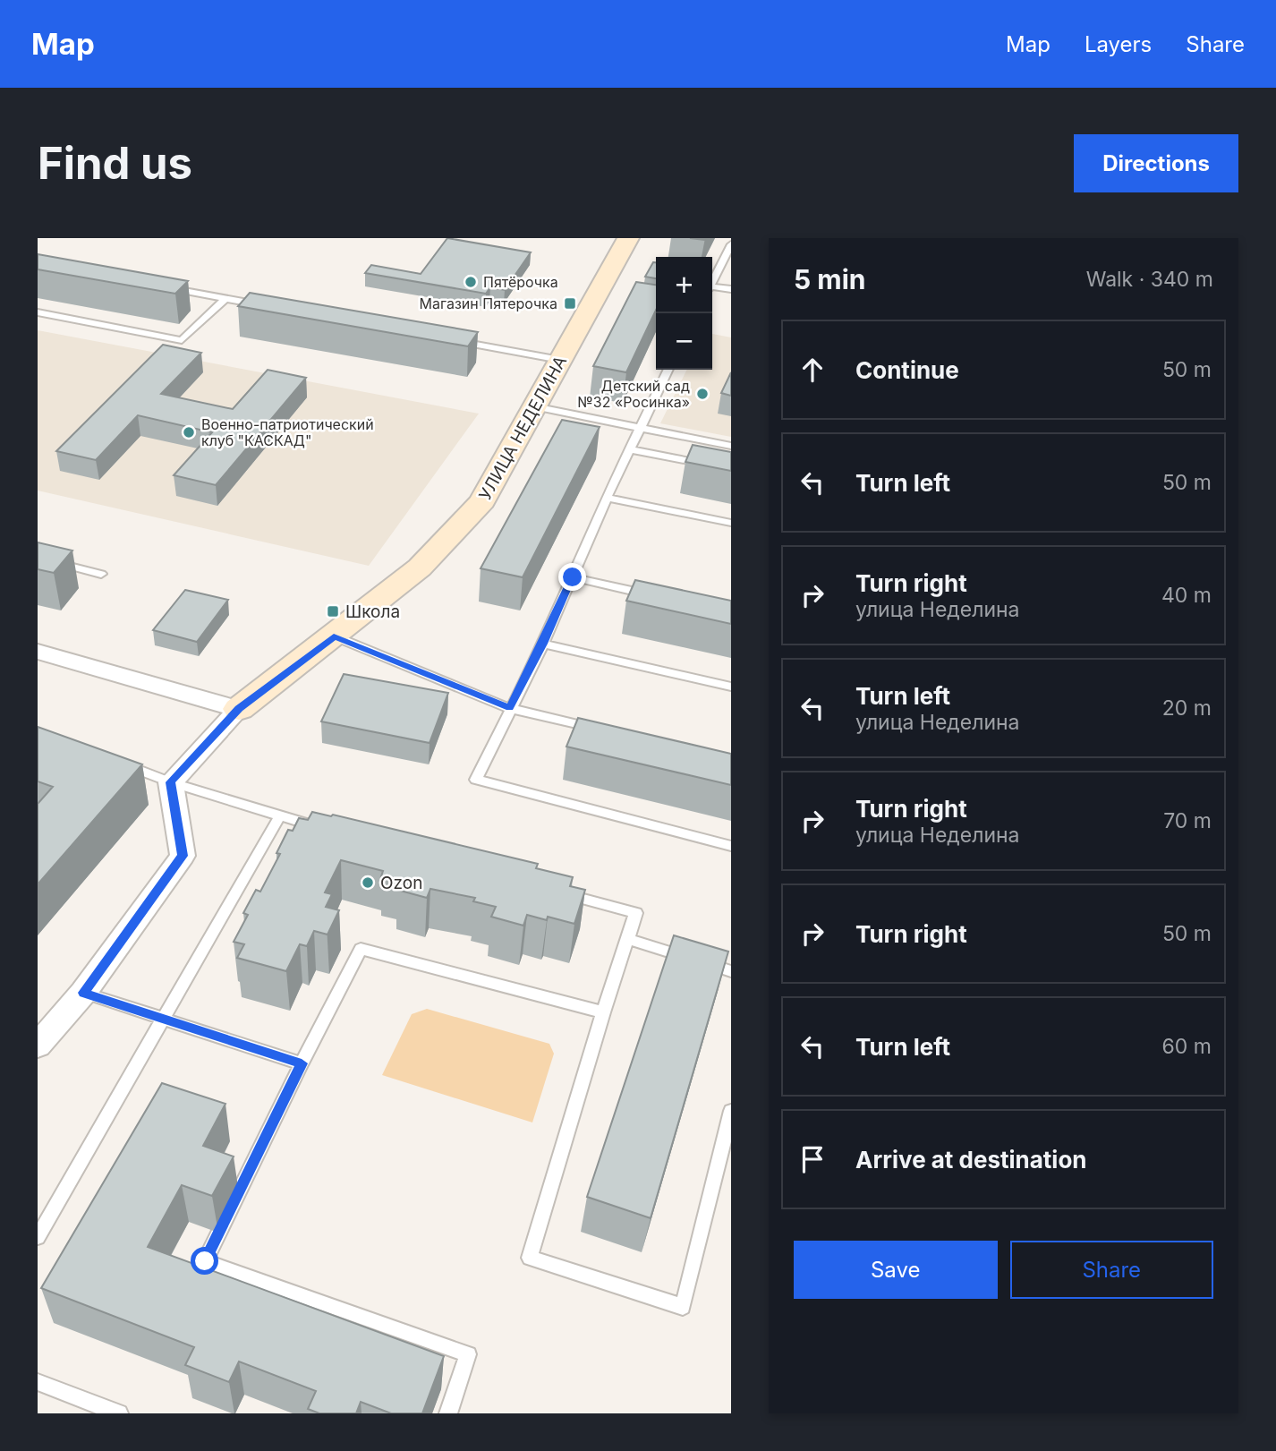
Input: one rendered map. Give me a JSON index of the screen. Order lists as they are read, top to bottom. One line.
{"streets":{"street":["УЛИЦА НЕДЕЛИНА"]},"places":{"other":["Пятёрочка","Детский сад №32 «Росинка»","Военно-патриотический клуб \"КАСКАД\"","Ozon"],"transit":["Магазин Пятерочка","Школа"]},"page":{"header":"Map","nav":["Map","Layers","Share"],"buttons":["Directions",["Save","Share"]],"title":"Find us","heading":["5 min","Walk · 340 m"],"map_buttons":["+","−"],"list":[["Continue","50 m"],["Turn left","50 m"],["Turn right","улица Неделина","40 m"],["Turn left","улица Неделина","20 m"],["Turn right","улица Неделина","70 m"],["Turn right","50 m"],["Turn left","60 m"],"Arrive at destination"]}}
